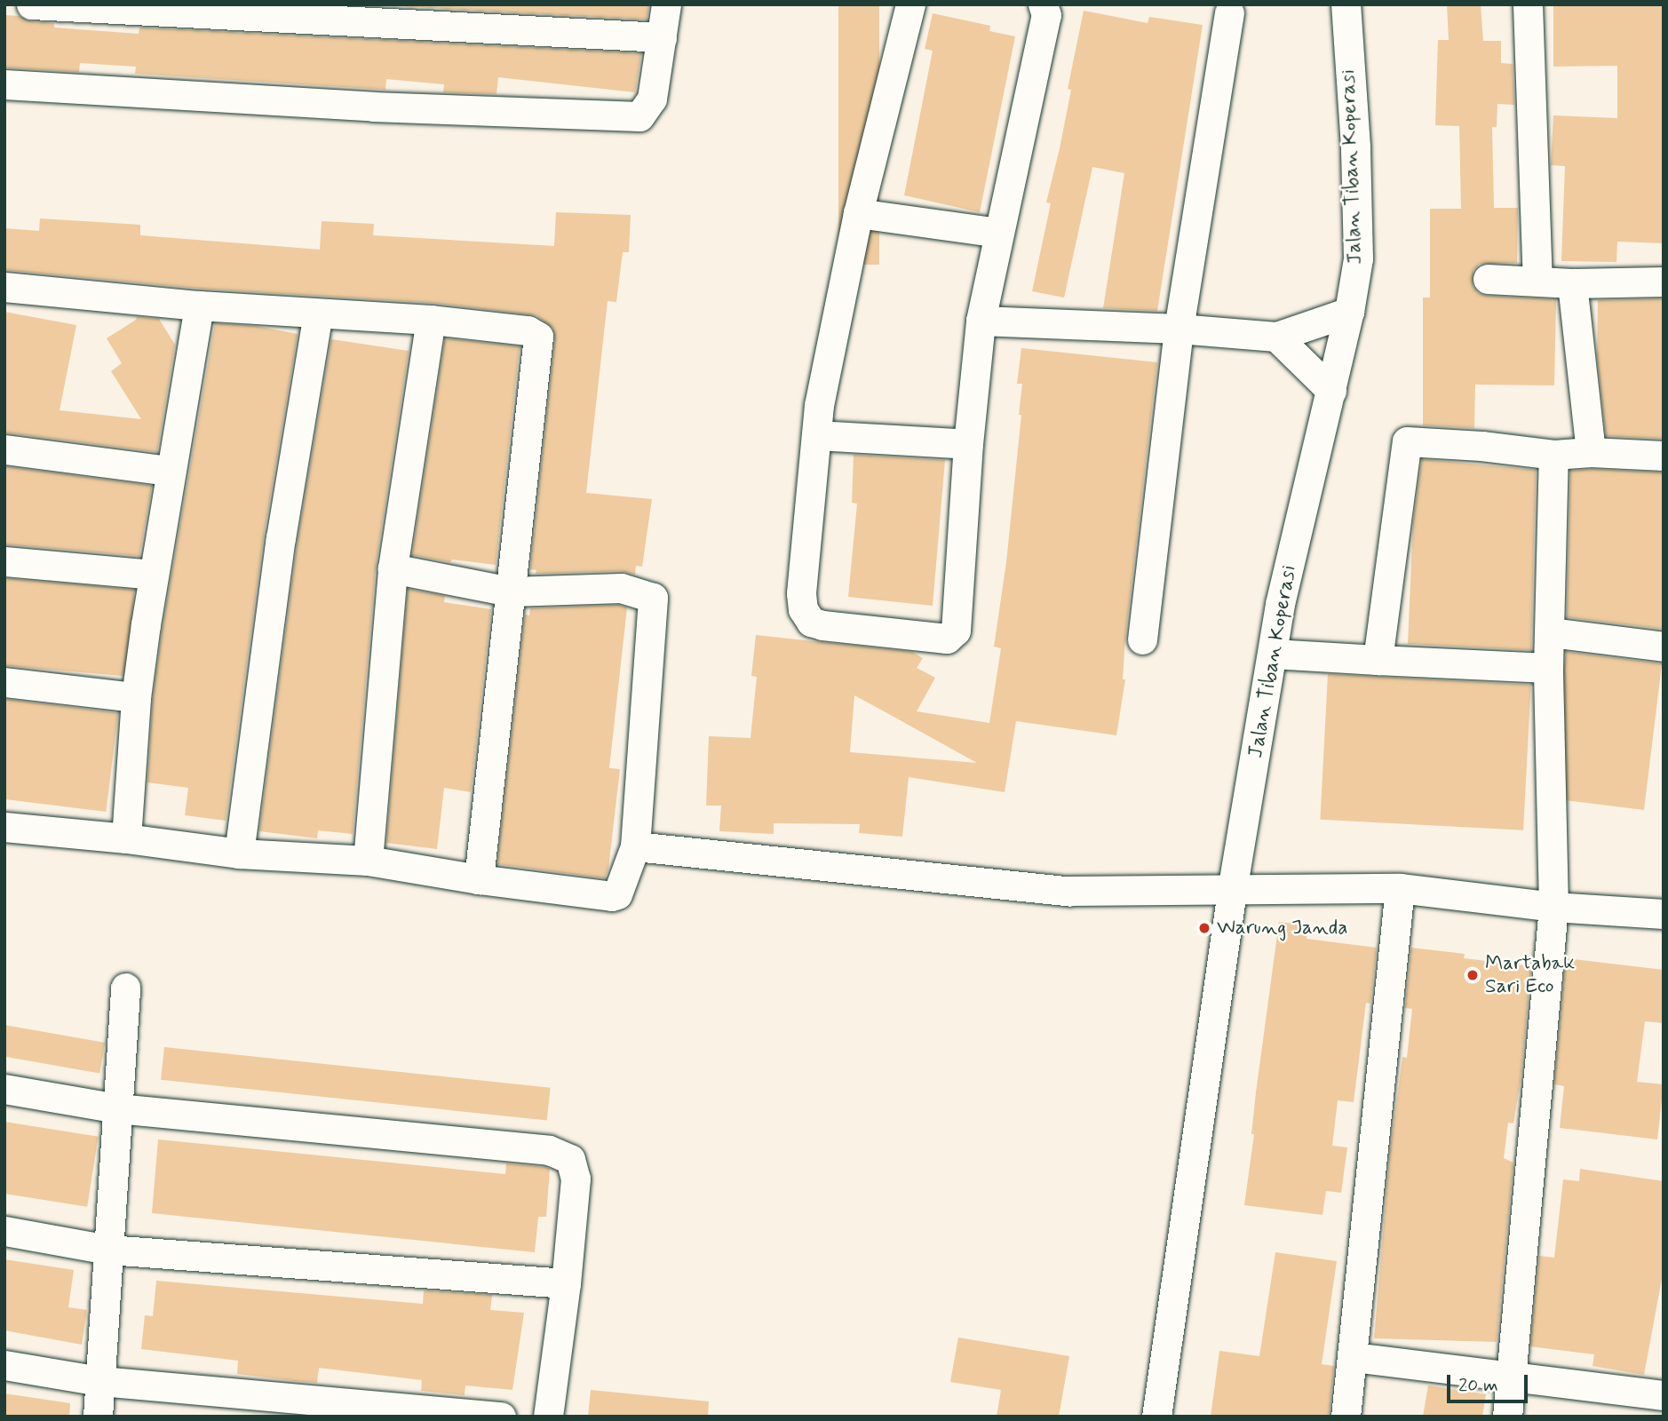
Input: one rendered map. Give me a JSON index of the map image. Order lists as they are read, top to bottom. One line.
{"streets":{"street":["Jalan Tiban Koperasi"]},"places":["Warung Janda","Martabak Sari Eco"],"scale_bar":"20 m"}
